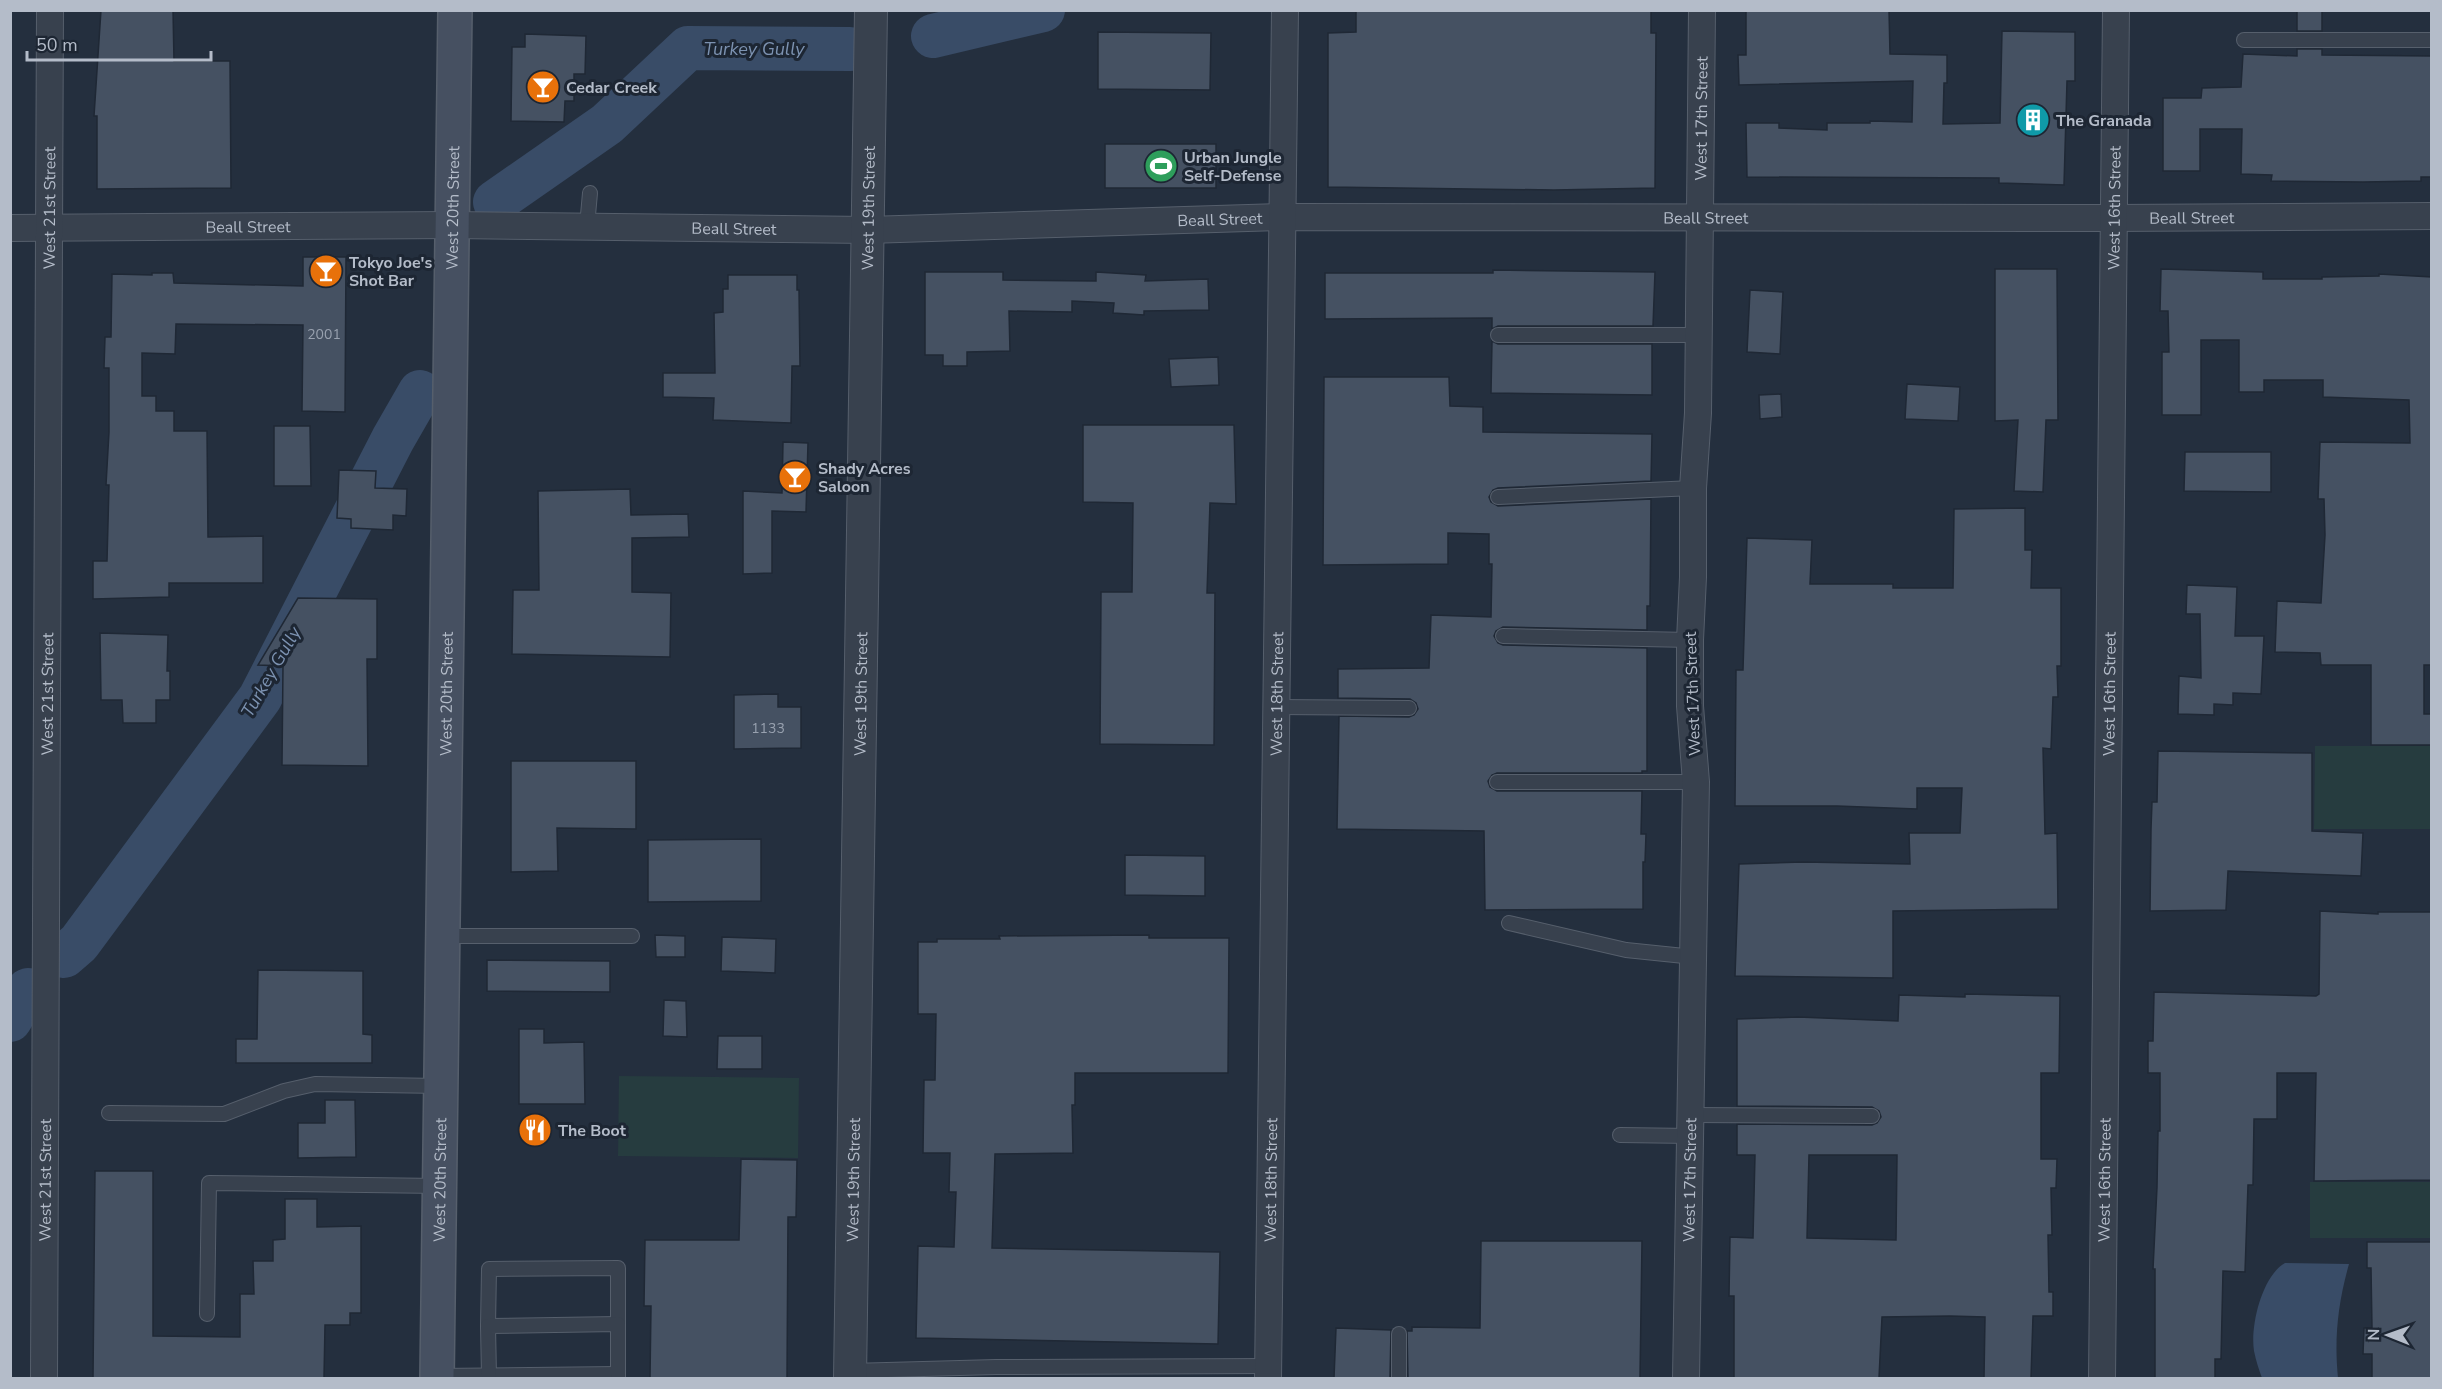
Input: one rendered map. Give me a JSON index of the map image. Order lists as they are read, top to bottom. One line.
{"streets":{"main road":["West 20th Street"],"street":["West 17th Street","West 21st Street","West 19th Street","West 16th Street","Beall Street","West 18th Street"]},"crossings":[["West 17th Street","Beall Street"],["West 21st Street","Beall Street"],["West 20th Street","Beall Street"],["West 19th Street","Beall Street"],["West 16th Street","Beall Street"],["Beall Street","West 18th Street"]],"water":["Turkey Gully"],"places":{"bar":["Cedar Creek","Tokyo Joe's Shot Bar","Shady Acres Saloon"],"building":["The Granada"],"sports":["Urban Jungle Self-Defense"],"restaurant":["The Boot"]},"house_numbers":["2001","1133"],"scale_bar":"50 m","north":"left"}
